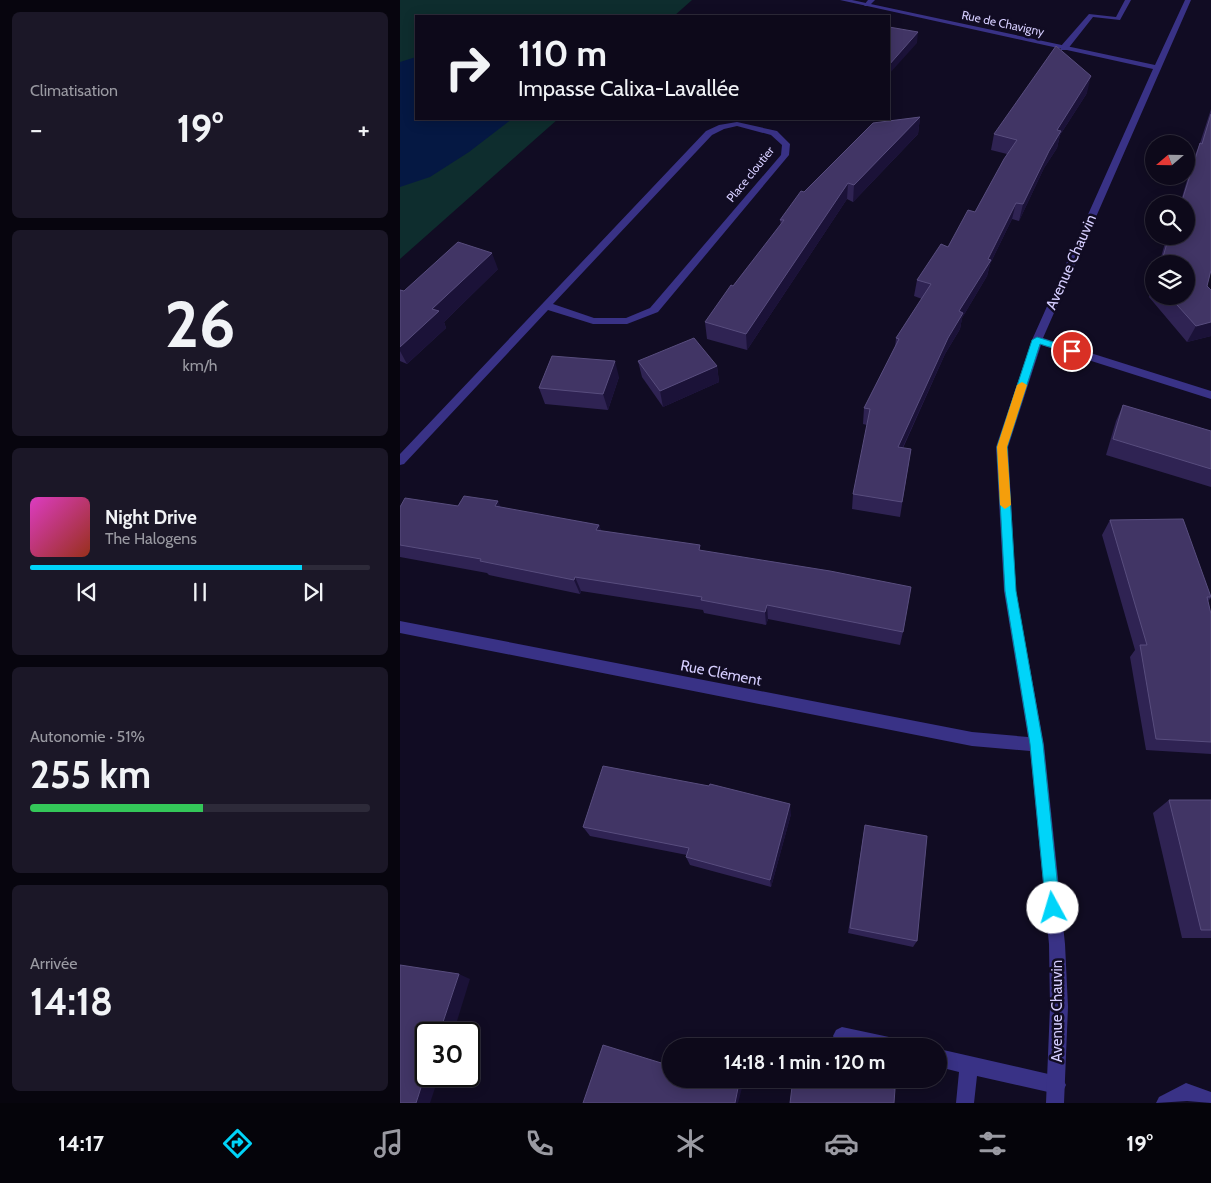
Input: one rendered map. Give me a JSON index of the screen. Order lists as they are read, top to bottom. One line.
{"streets":{"street":["Rue de Chavigny","Place cloutier","Avenue Chauvin","Rue Clément"]},"crossings":[["Rue de Chavigny","Avenue Chauvin"],["Avenue Chauvin","Rue Clément"]],"north":"left","page":{"tile":["Climatisation",["26","km/h"],["Autonomie · 51%","255 km"],["Arrivée","14:18"]],"turn":["110 m","Impasse Calixa-Lavallée"],"heat":["−","19°","+"],"song":["Night Drive","The Halogens"],"limit":"30","trip":"14:18 · 1 min · 120 m","tabs":["14:17","19°"]}}
